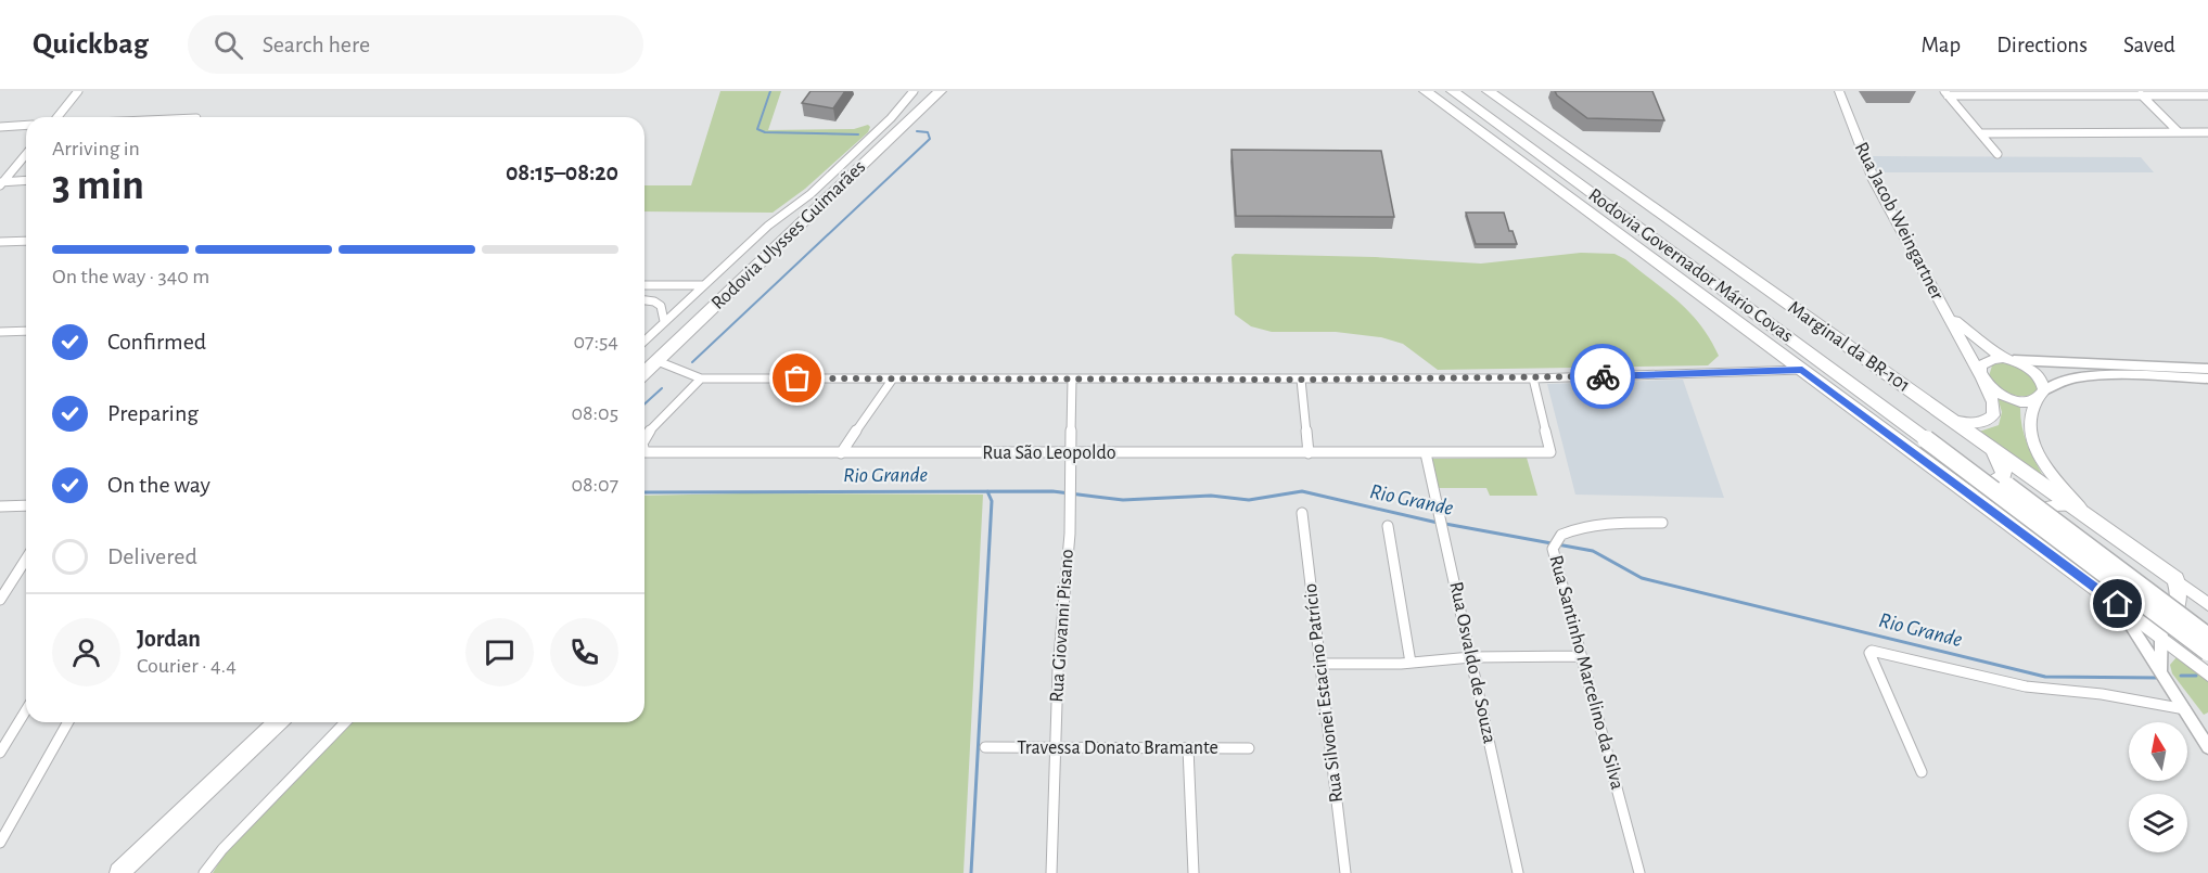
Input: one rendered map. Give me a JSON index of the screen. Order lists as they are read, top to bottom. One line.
{"streets":{"highway":["Rodovia Ulysses Guimarães","Rodovia Governador Mário Covas","Marginal da BR-101"],"main road":["Rua Jacob Weingartner"],"street":["Rua São Leopoldo","Rua Giovanni Pisano","Rua Osvaldo de Souza","Rua Santinho Marcelino da Silva","Rua Silvonei Estacino Patrício","Travessa Donato Bramante"]},"crossings":[["Rua Jacob Weingartner","Marginal da BR-101"],["Rua São Leopoldo","Rua Giovanni Pisano"],["Rua São Leopoldo","Rua Osvaldo de Souza"],["Rua Giovanni Pisano","Travessa Donato Bramante"]],"water":["Rio Grande"],"north":"top","page":{"header":"Quickbag","search":"Search here","nav":["Map","Directions","Saved"],"heading":["3 min","Arriving in","08:15–08:20"],"panel":["Jordan","Courier · 4.4"],"bar":"On the way · 340 m","list":[["Confirmed","07:54"],["Preparing","08:05"],["On the way","08:07"],"Delivered"]}}
